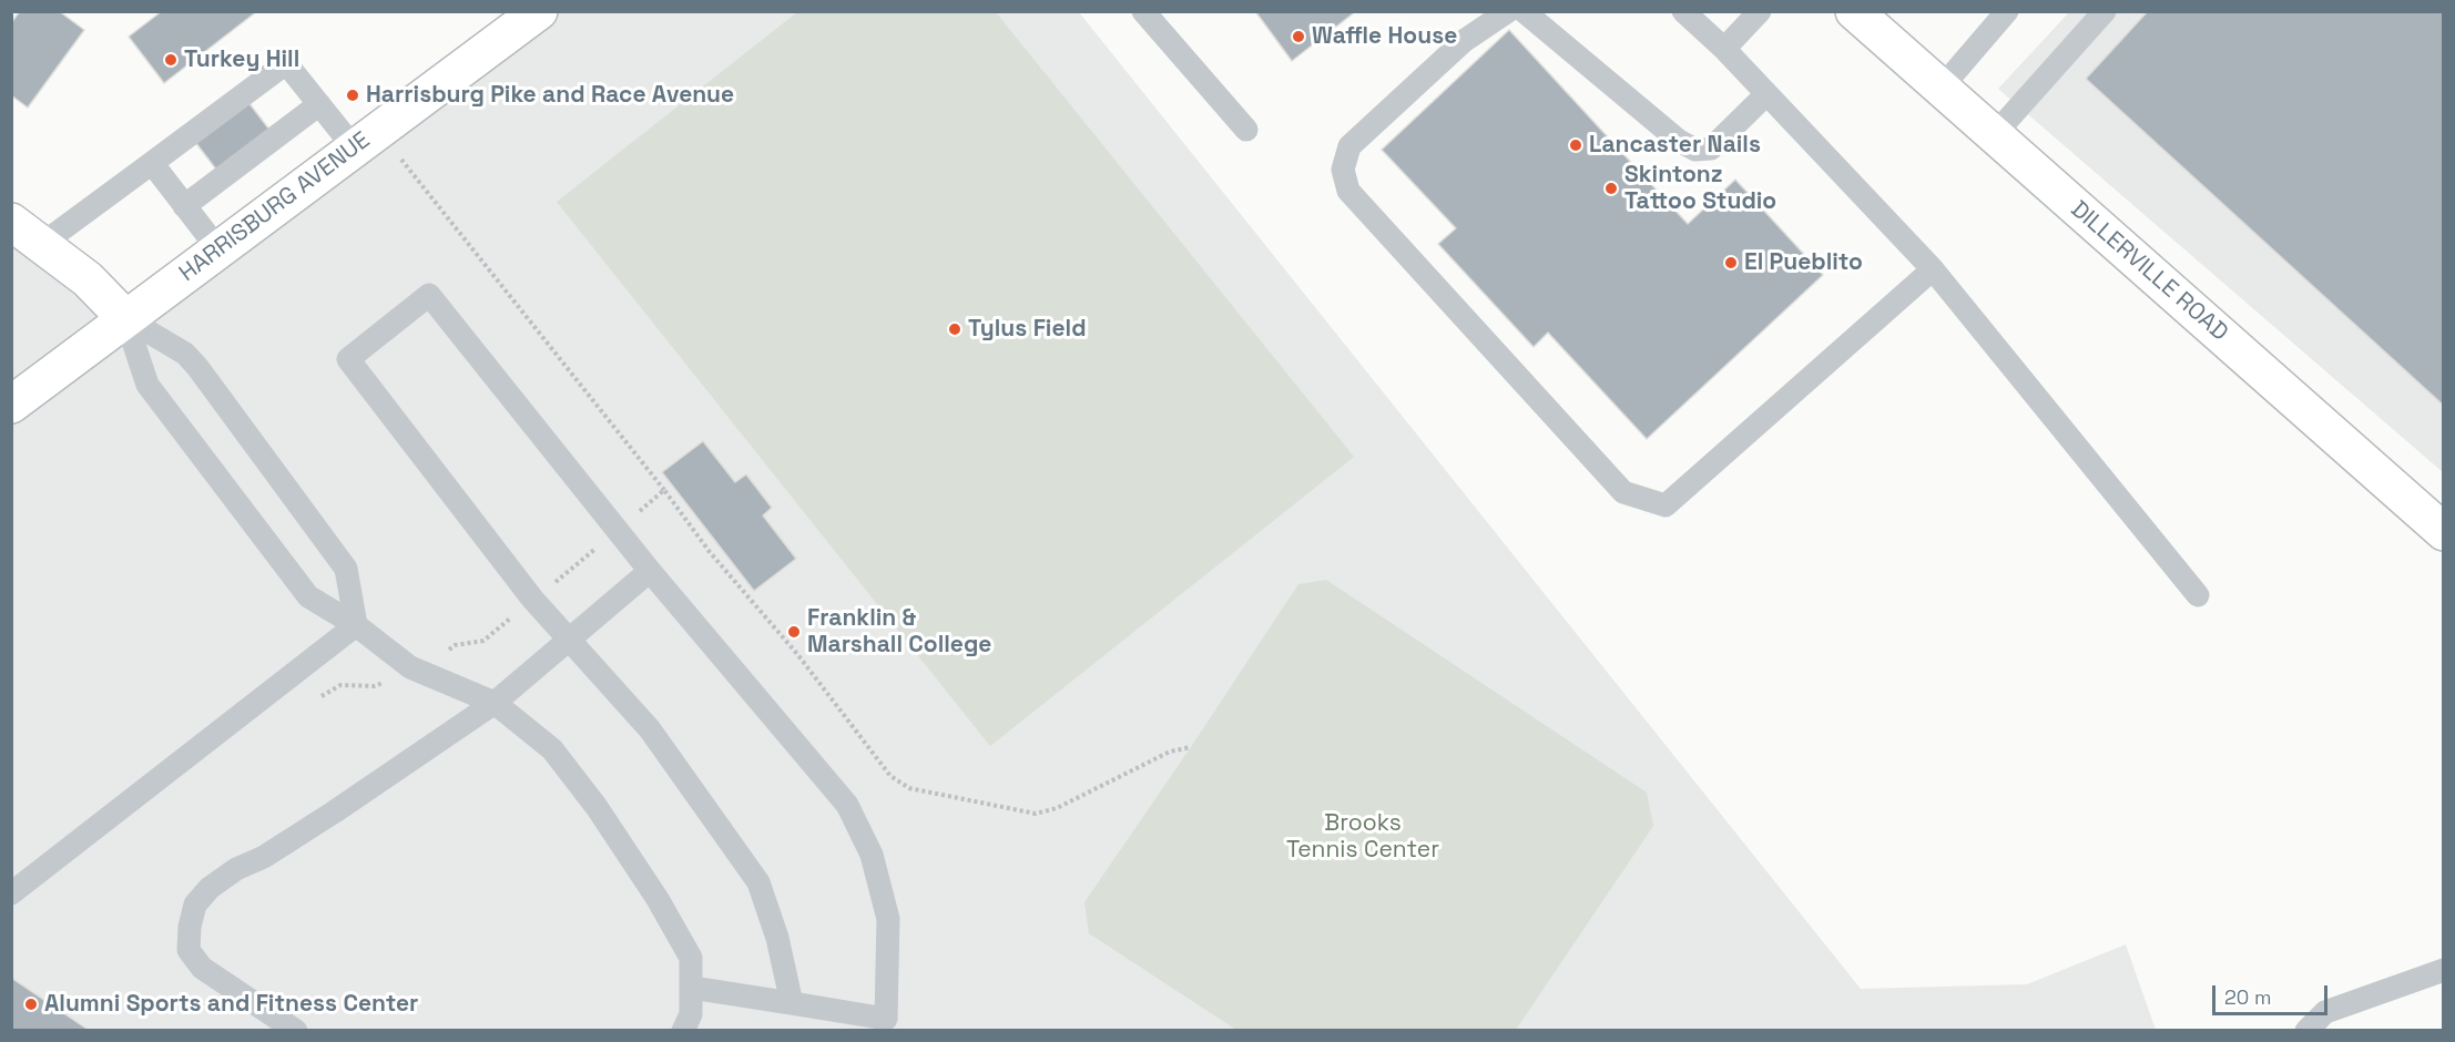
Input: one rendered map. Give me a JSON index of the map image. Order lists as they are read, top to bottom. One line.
{"streets":{"main road":["HARRISBURG AVENUE","DILLERVILLE ROAD"]},"parks":["Brooks Tennis Center"],"places":["Waffle House","Turkey Hill","Harrisburg Pike and Race Avenue","Lancaster Nails","Skintonz Tattoo Studio","El Pueblito","Tylus Field","Franklin & Marshall College","Alumni Sports and Fitness Center"],"scale_bar":"20 m"}
